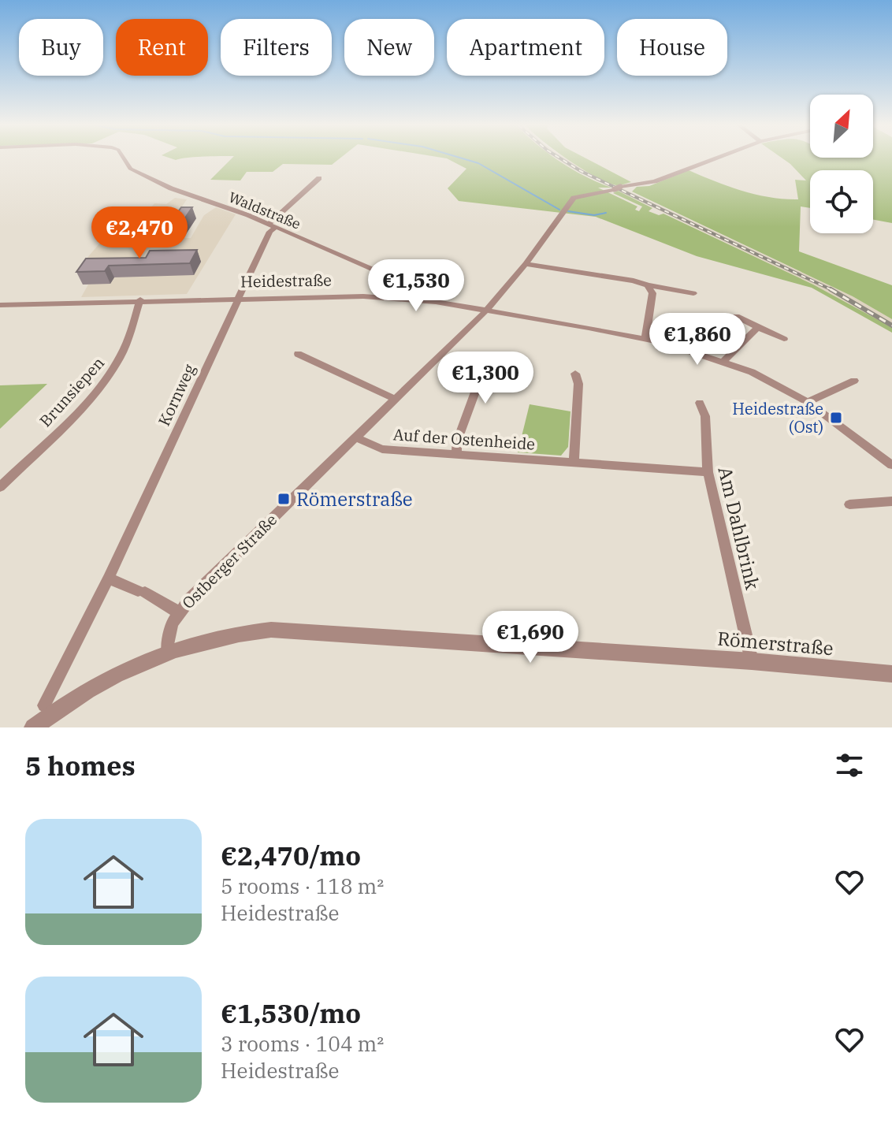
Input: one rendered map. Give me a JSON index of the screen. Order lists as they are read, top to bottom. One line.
{"streets":{"street":["Waldstraße","Heidestraße","Brunsiepen","Kornweg","Auf der Ostenheide","Am Dahlbrink","Ostberger Straße","Römerstraße"]},"crossings":[["Waldstraße","Heidestraße"],["Waldstraße","Kornweg"],["Heidestraße","Brunsiepen"],["Heidestraße","Kornweg"],["Heidestraße","Ostberger Straße"],["Auf der Ostenheide","Am Dahlbrink"],["Auf der Ostenheide","Ostberger Straße"],["Am Dahlbrink","Römerstraße"],["Ostberger Straße","Römerstraße"]],"places":{"transit":["Heidestraße (Ost)","Römerstraße"]},"north":"top right","page":{"chip":["Buy","Rent","Filters","New","Apartment","House"],"price":["€2,470","€1,530","€1,860","€1,300","€1,690"],"heading":"5 homes","list":[{"name":"€2,470/mo","note":"5 rooms · 118 m² · Heidestraße"},{"name":"€1,530/mo","note":"3 rooms · 104 m² · Heidestraße"}]}}
